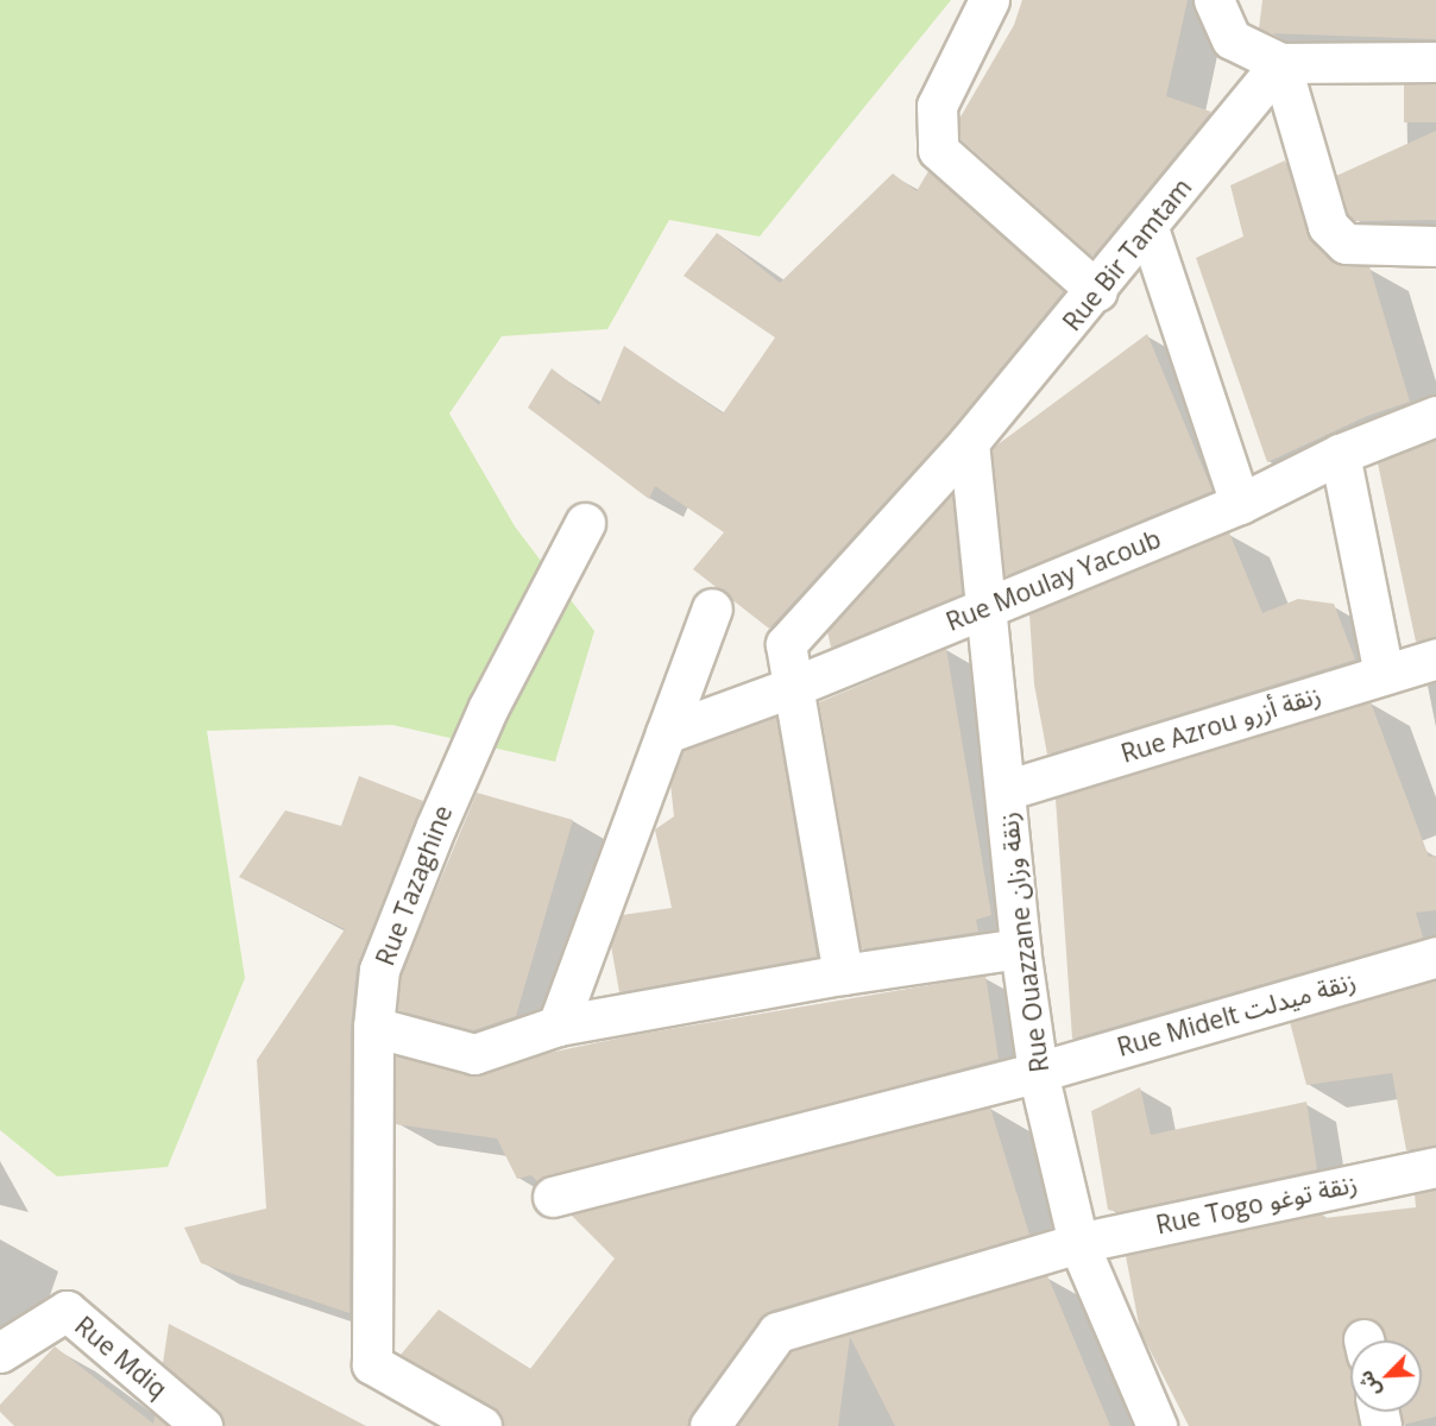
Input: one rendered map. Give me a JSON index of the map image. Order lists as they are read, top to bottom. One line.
{"streets":{"street":["Rue Bir Tamtam","Rue Moulay Yacoub","Rue Azrou زنقة أزرو","Rue Tazaghine","Rue Ouazzane زنقة وزان","Rue Midelt زنقة ميدلت","Rue Togo زنقة توغو","Rue Mdiq"]},"crossings":[["Rue Bir Tamtam","Rue Moulay Yacoub"],["Rue Bir Tamtam","Rue Ouazzane زنقة وزان"],["Rue Moulay Yacoub","Rue Ouazzane زنقة وزان"],["Rue Azrou زنقة أزرو","Rue Ouazzane زنقة وزان"],["Rue Ouazzane زنقة وزان","Rue Midelt زنقة ميدلت"],["Rue Ouazzane زنقة وزان","Rue Togo زنقة توغو"]],"north":"bottom left"}
